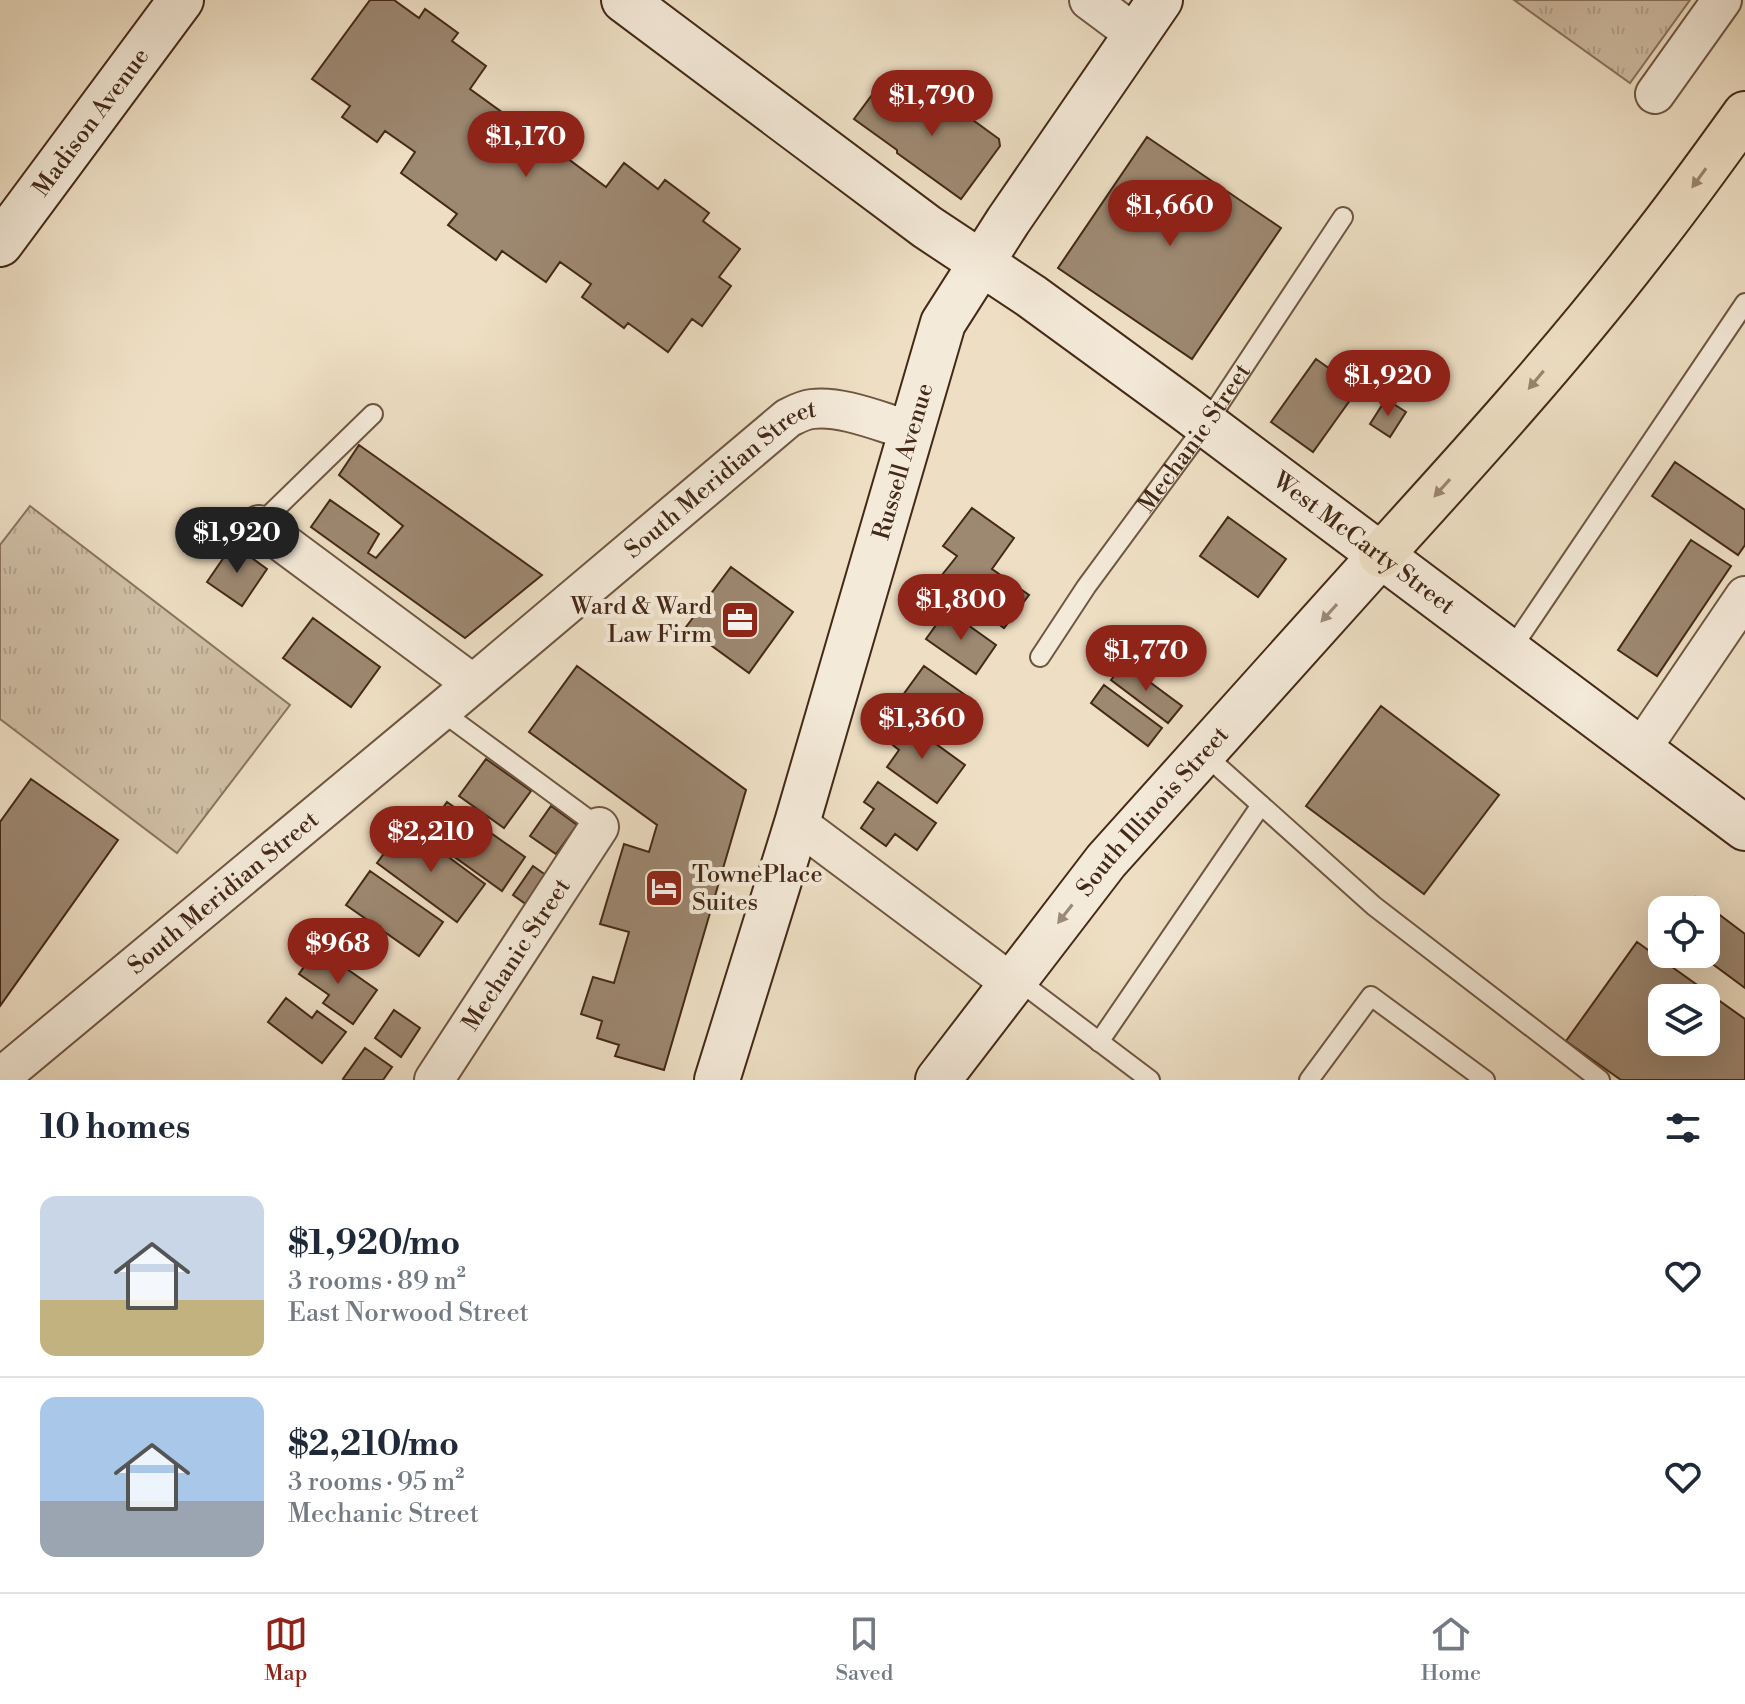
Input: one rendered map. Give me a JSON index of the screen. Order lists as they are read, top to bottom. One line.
{"streets":{"main road":["Madison Avenue","Russell Avenue","West McCarty Street","South Illinois Street"],"street":["Mechanic Street","South Meridian Street"]},"crossings":[["Mechanic Street","West McCarty Street"],["Russell Avenue","South Meridian Street"],["Russell Avenue","West McCarty Street"],["West McCarty Street","South Illinois Street"]],"one_way":["South Illinois Street"],"places":{"office":["Ward & Ward Law Firm"],"hotel":["TownePlace Suites"]},"page":{"price":["$1,790","$1,170","$1,660","$1,920","$1,920","$1,800","$1,770","$1,360","$2,210","$968"],"heading":"10 homes","list":[{"name":"$1,920/mo","note":"3 rooms · 89 m² · East Norwood Street"},{"name":"$2,210/mo","note":"3 rooms · 95 m² · Mechanic Street"}],"tabs":["Map","Saved","Home"]}}
